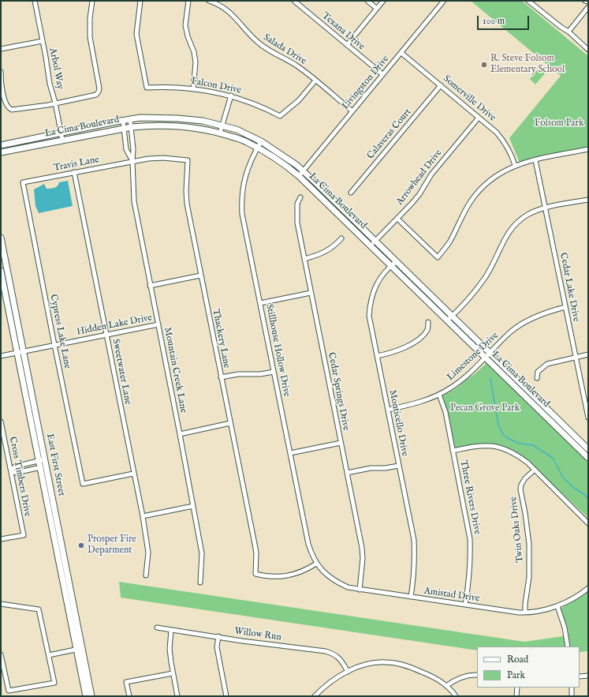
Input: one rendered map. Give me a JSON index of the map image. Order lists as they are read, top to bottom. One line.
{"streets":{"street":["Texana Drive","Salada Drive","Arbol Way","Livingston Drive","Falcon Drive","Somerville Drive","La Cima Boulevard","Calaveras Court","Travis Lane","Arrowhead Drive","Cedar Lake Drive","Hidden Lake Drive","Cypress Lake Lane","Thackery Lane","Stillhouse Hollow Drive","Limestone Drive","Mountain Creek Lane","Sweetwater Lane","Cedar Springs Drive","Monticello Drive","East First Street","Cross Timbers Drive","Three Rivers Drive","Twin Oaks Drive","Amistad Drive","Willow Run"]},"crossings":[["Texana Drive","Livingston Drive"],["Salada Drive","Livingston Drive"],["Salada Drive","Falcon Drive"],["Arbol Way","La Cima Boulevard"],["Livingston Drive","Somerville Drive"],["Livingston Drive","La Cima Boulevard"],["Somerville Drive","Calaveras Court"],["Somerville Drive","Arrowhead Drive"],["La Cima Boulevard","Arrowhead Drive"],["La Cima Boulevard","Stillhouse Hollow Drive"],["La Cima Boulevard","Limestone Drive"],["La Cima Boulevard","Mountain Creek Lane"],["La Cima Boulevard","Monticello Drive"],["Travis Lane","Cypress Lake Lane"],["Travis Lane","Thackery Lane"],["Travis Lane","Mountain Creek Lane"],["Travis Lane","Sweetwater Lane"],["Cedar Lake Drive","Limestone Drive"],["Hidden Lake Drive","Cypress Lake Lane"],["Hidden Lake Drive","Mountain Creek Lane"],["Hidden Lake Drive","Sweetwater Lane"],["Hidden Lake Drive","East First Street"],["Cypress Lake Lane","Sweetwater Lane"],["Thackery Lane","Stillhouse Hollow Drive"],["Thackery Lane","Mountain Creek Lane"],["Thackery Lane","Amistad Drive"],["Stillhouse Hollow Drive","Amistad Drive"],["Limestone Drive","Monticello Drive"],["Limestone Drive","Three Rivers Drive"],["Cedar Springs Drive","Amistad Drive"],["Monticello Drive","Amistad Drive"],["Three Rivers Drive","Amistad Drive"],["Twin Oaks Drive","Amistad Drive"]],"parks":["Folsom Park","Pecan Grove Park"],"places":["R. Steve Folsom Elementary School","Prosper Fire Deparment"],"legend":["Road","Park"],"scale_bar":"100 m"}
